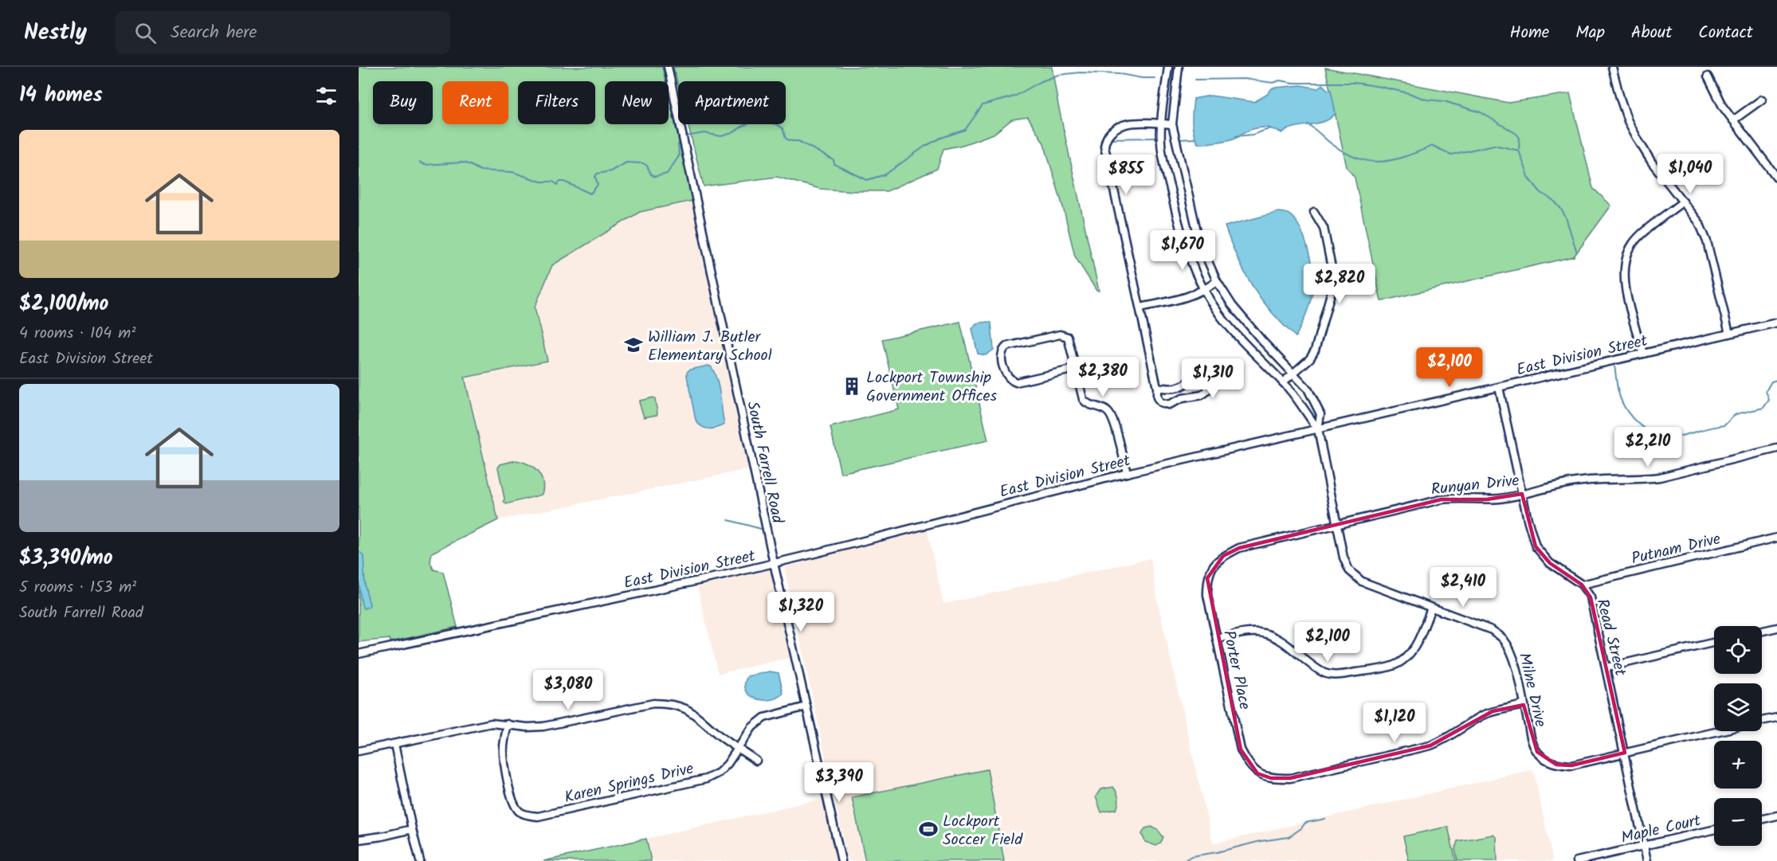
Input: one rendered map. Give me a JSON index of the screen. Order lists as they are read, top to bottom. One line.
{"streets":{"street":["East Division Street","South Farrell Road","Runyan Drive","Putnam Drive","Read Street","Porter Place","Milne Drive","Karen Springs Drive","Maple Court"]},"crossings":[["East Division Street","South Farrell Road"],["East Division Street","Read Street"],["East Division Street","Milne Drive"],["South Farrell Road","Karen Springs Drive"],["Runyan Drive","Read Street"],["Runyan Drive","Porter Place"],["Runyan Drive","Milne Drive"],["Putnam Drive","Read Street"],["Read Street","Milne Drive"],["Read Street","Maple Court"],["Porter Place","Milne Drive"]],"places":{"school or university":["William J. Butler Elementary School"],"building":["Lockport Township Government Offices"],"sports":["Lockport Soccer Field"]},"page":{"header":"Nestly","search":"Search here","nav":["Home","Map","About","Contact"],"heading":"14 homes","chip":["Buy","Rent","Filters","New","Apartment"],"list":[{"name":"$2,100/mo","note":"4 rooms · 104 m² · East Division Street"},{"name":"$3,390/mo","note":"5 rooms · 153 m² · South Farrell Road"}],"price":["$1,040","$855","$1,670","$2,820","$2,100","$2,380","$1,310","$2,210","$2,410","$1,320","$2,100","$3,080","$1,120","$3,390"],"map_buttons":["+","−"]}}
